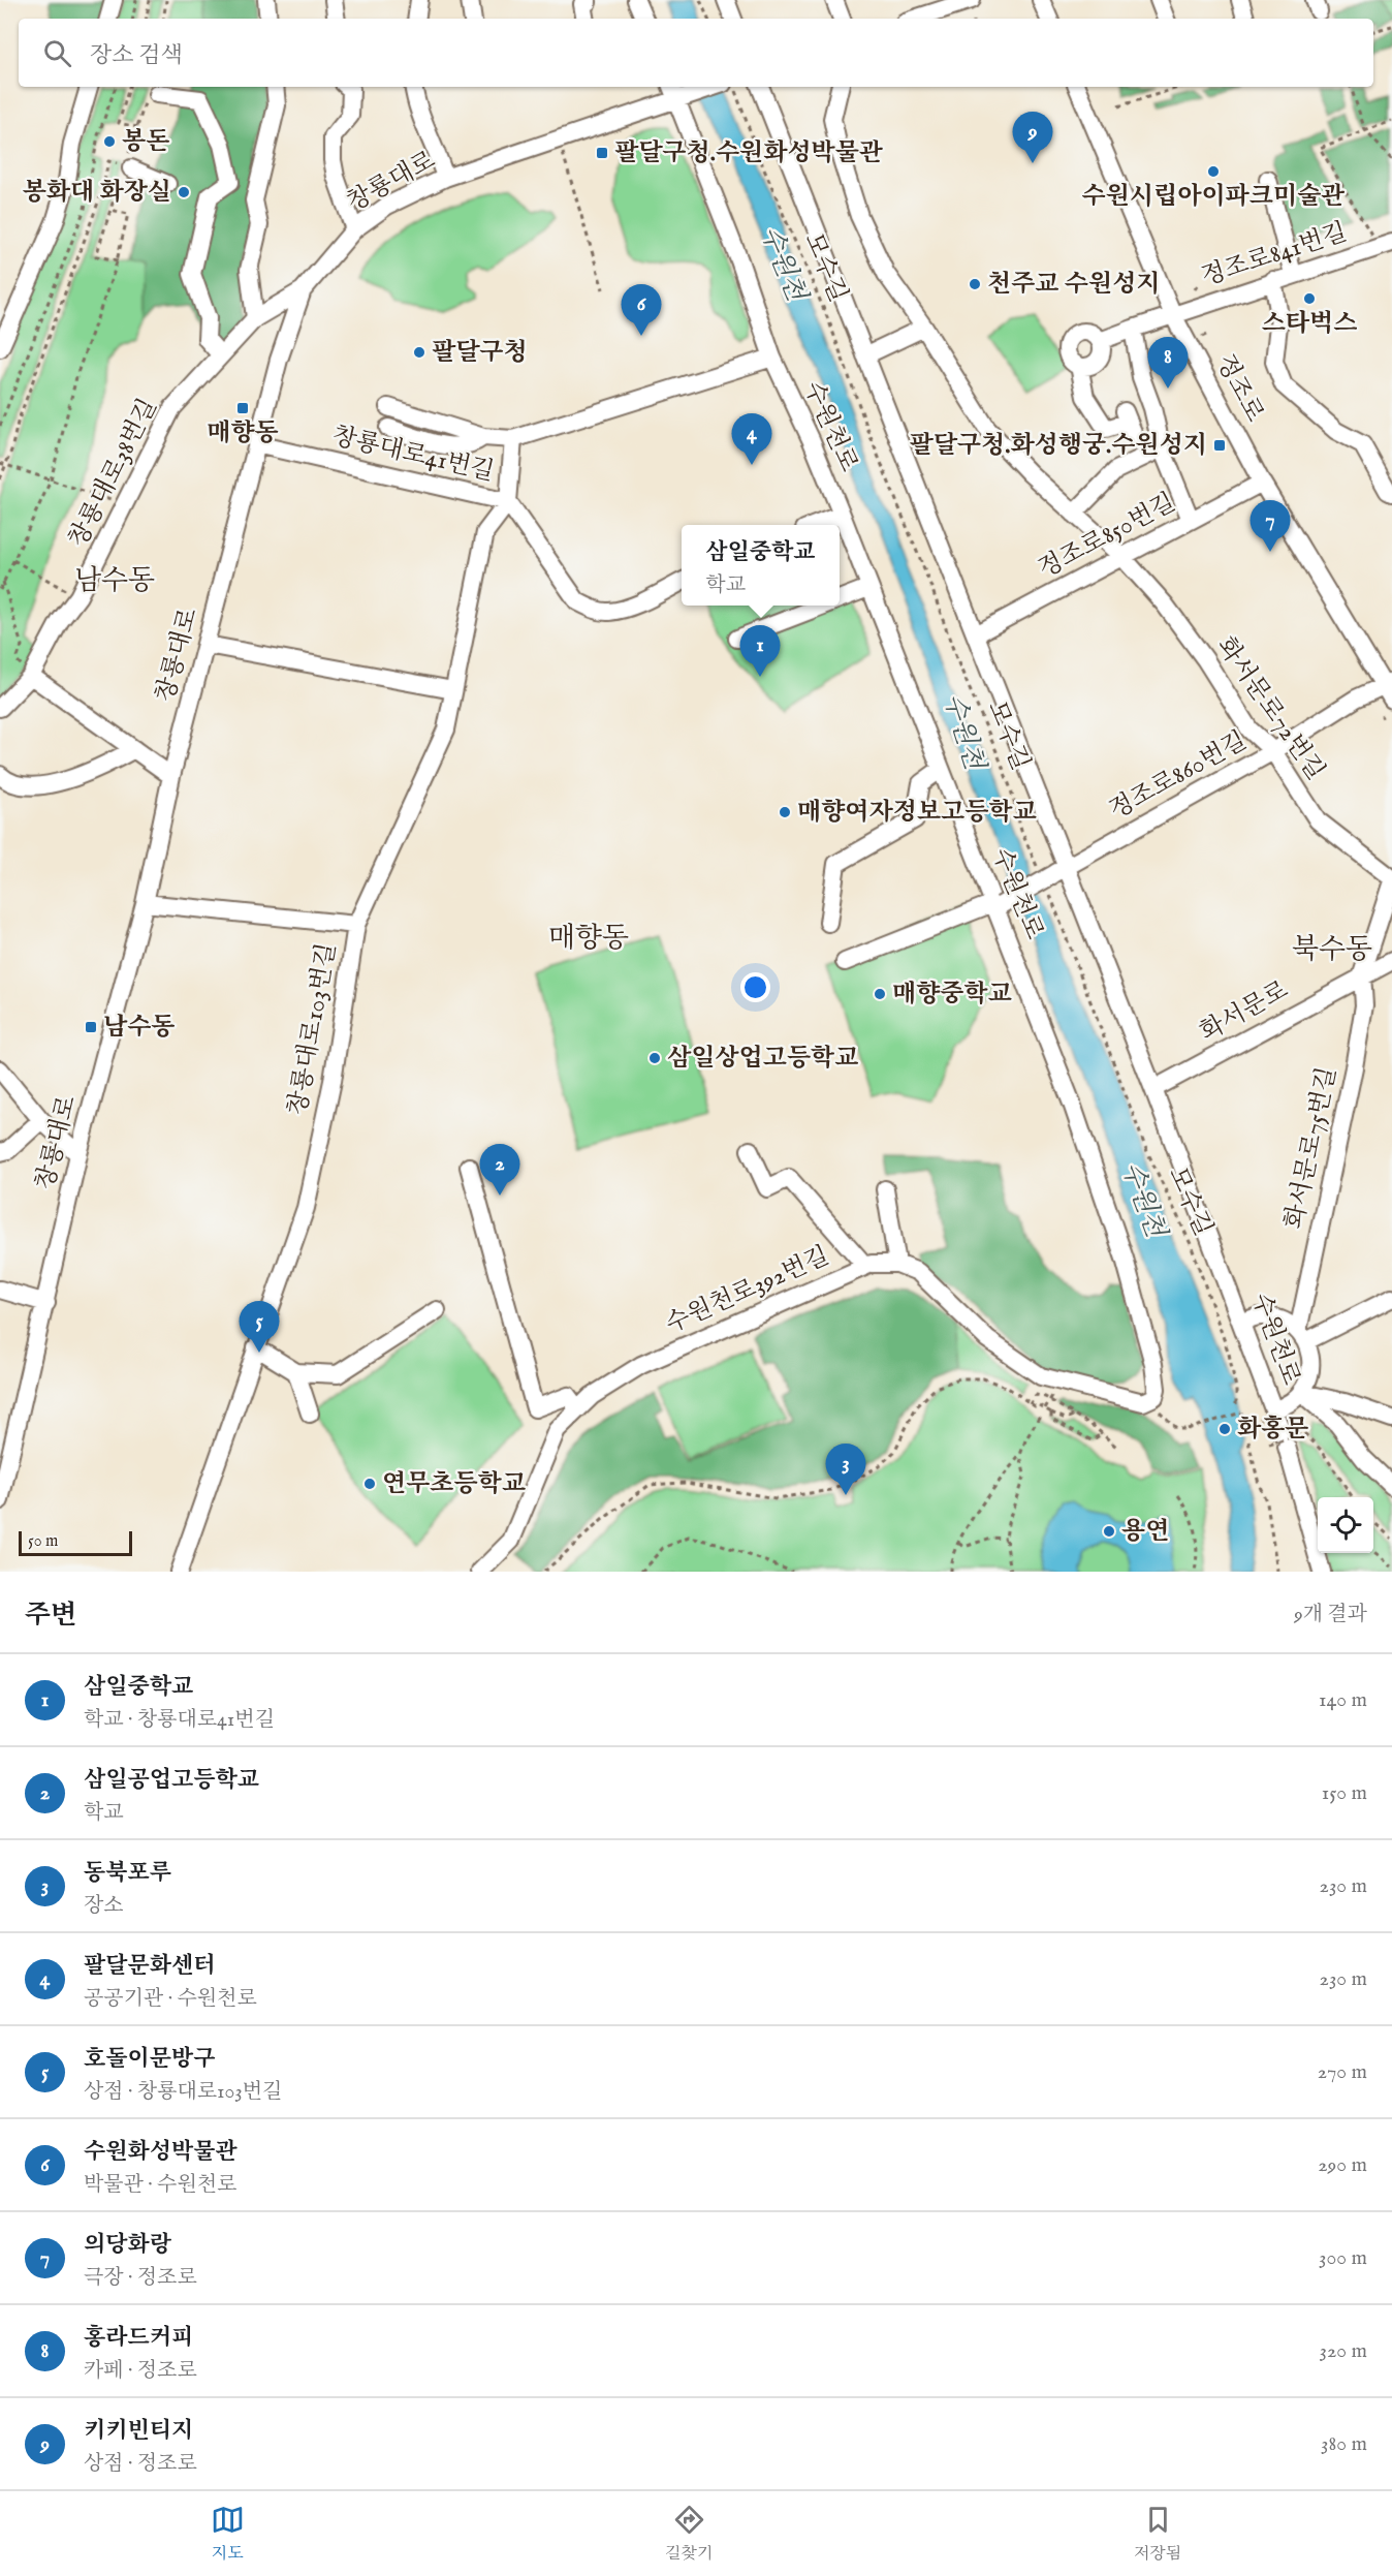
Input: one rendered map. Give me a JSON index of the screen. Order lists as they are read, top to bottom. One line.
{"streets":{"street":["창룡대로","정조로841번길","정조로","수원천로","창룡대로41번길","창룡대로38번길","정조로850번길","화서문로72번길","정조로860번길","화서문로","창룡대로103번길","화서문로75번길","수원천로392번길"],"path":["모수길"]},"crossings":[["창룡대로","수원천로"],["창룡대로","창룡대로41번길"],["창룡대로","창룡대로38번길"],["정조로841번길","정조로"],["모수길","수원천로"],["모수길","정조로860번길"],["정조로","정조로850번길"],["정조로","정조로860번길"],["수원천로","정조로850번길"],["수원천로","정조로860번길"],["수원천로","화서문로"],["창룡대로41번길","창룡대로103번길"],["정조로850번길","화서문로72번길"],["화서문로72번길","정조로860번길"],["화서문로","화서문로75번길"]],"districts":["남수동","매향동","북수동"],"water":["수원천"],"places":{"other":["봉돈","수원시립아이파크미술관","봉화대 화장실","천주교 수원성지","스타벅스","팔달구청","매향여자정보고등학교","매향중학교","삼일상업고등학교","화홍문","연무초등학교","용연"],"transit":["팔달구청.수원화성박물관","매향동","팔달구청.화성행궁.수원성지","남수동"]},"scale_bar":"50 m","page":{"search":"장소 검색","pins":["9","6","8","4","7","1","2","5","3"],"popup":["삼일중학교","학교"],"scale":"50 m","heading":["주변","9개 결과"],"list":[{"mark":"1","name":"삼일중학교","note":"학교 · 창룡대로41번길","value":"140 m"},{"mark":"2","name":"삼일공업고등학교","note":"학교","value":"150 m"},{"mark":"3","name":"동북포루","note":"장소","value":"230 m"},{"mark":"4","name":"팔달문화센터","note":"공공기관 · 수원천로","value":"230 m"},{"mark":"5","name":"호돌이문방구","note":"상점 · 창룡대로103번길","value":"270 m"},{"mark":"6","name":"수원화성박물관","note":"박물관 · 수원천로","value":"290 m"},{"mark":"7","name":"의당화랑","note":"극장 · 정조로","value":"300 m"},{"mark":"8","name":"홍라드커피","note":"카페 · 정조로","value":"320 m"},{"mark":"9","name":"키키빈티지","note":"상점 · 정조로","value":"380 m"}],"nav":["지도","길찾기","저장됨"]}}
